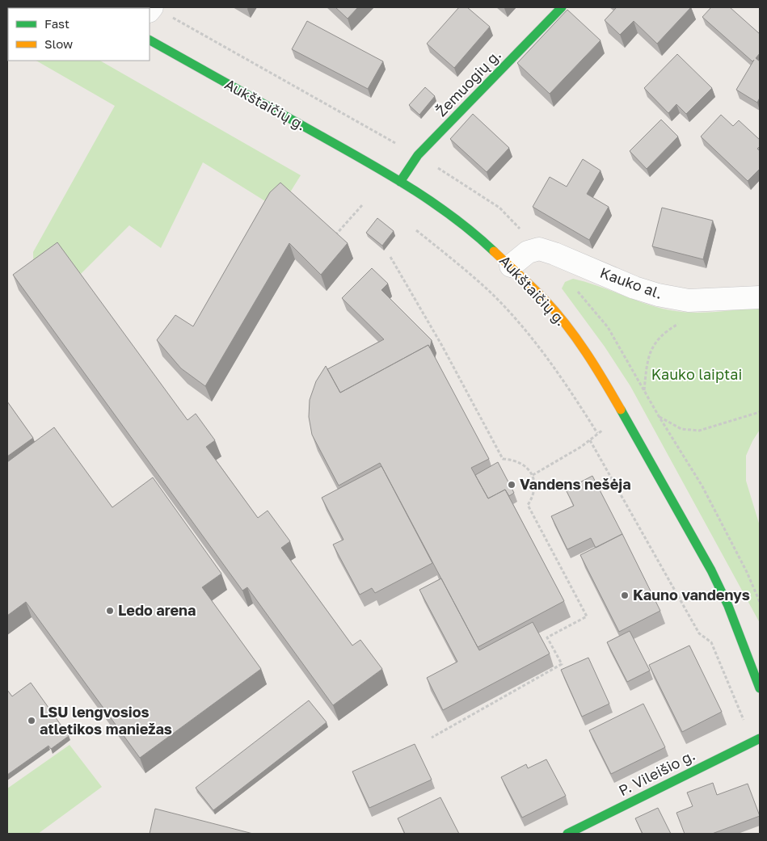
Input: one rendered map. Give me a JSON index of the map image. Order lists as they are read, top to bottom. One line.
{"streets":{"street":["Žemuogių g.","Aukštaičių g.","Kauko al.","P. Vileišio g."]},"crossings":[["Žemuogių g.","Aukštaičių g."],["Aukštaičių g.","Kauko al."]],"parks":["Kauko laiptai"],"places":["Vandens nešėja","Kauno vandenys","Ledo arena","LSU lengvosios atletikos maniežas"],"legend":["Fast","Slow"]}
